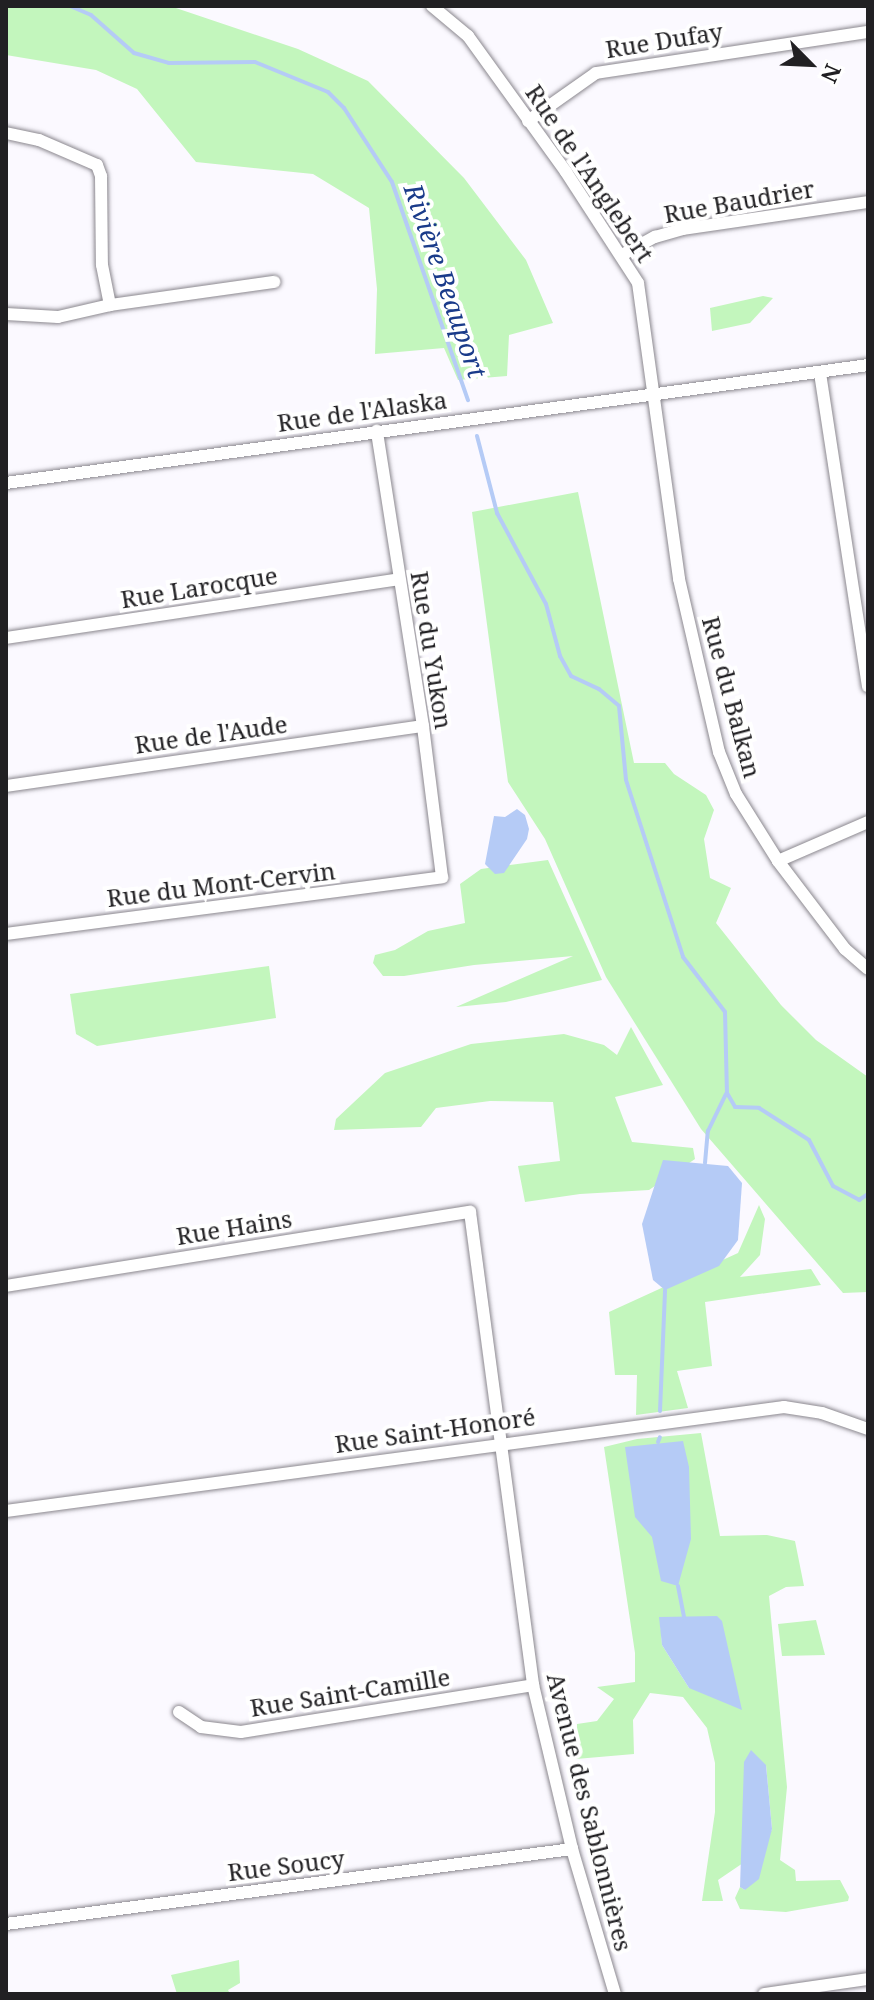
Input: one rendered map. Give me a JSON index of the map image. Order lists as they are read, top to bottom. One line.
{"streets":{"street":["Rue Dufay","Rue de l'Anglebert","Rue Baudrier","Rue de l'Alaska","Rue Larocque","Rue du Yukon","Rue du Balkan","Rue de l'Aude","Rue du Mont-Cervin","Rue Hains","Rue Saint-Honoré","Rue Saint-Camille","Avenue des Sablonnières","Rue Soucy"]},"crossings":[["Rue Dufay","Rue de l'Anglebert"],["Rue de l'Anglebert","Rue Baudrier"],["Rue de l'Anglebert","Rue de l'Alaska"],["Rue de l'Anglebert","Rue du Balkan"],["Rue de l'Alaska","Rue du Yukon"],["Rue de l'Alaska","Rue du Balkan"],["Rue Larocque","Rue du Yukon"],["Rue du Yukon","Rue de l'Aude"],["Rue du Yukon","Rue du Mont-Cervin"],["Rue Hains","Avenue des Sablonnières"],["Rue Saint-Honoré","Avenue des Sablonnières"],["Rue Saint-Camille","Avenue des Sablonnières"],["Avenue des Sablonnières","Rue Soucy"]],"water":["Rivière Beauport"],"north":"bottom right"}
